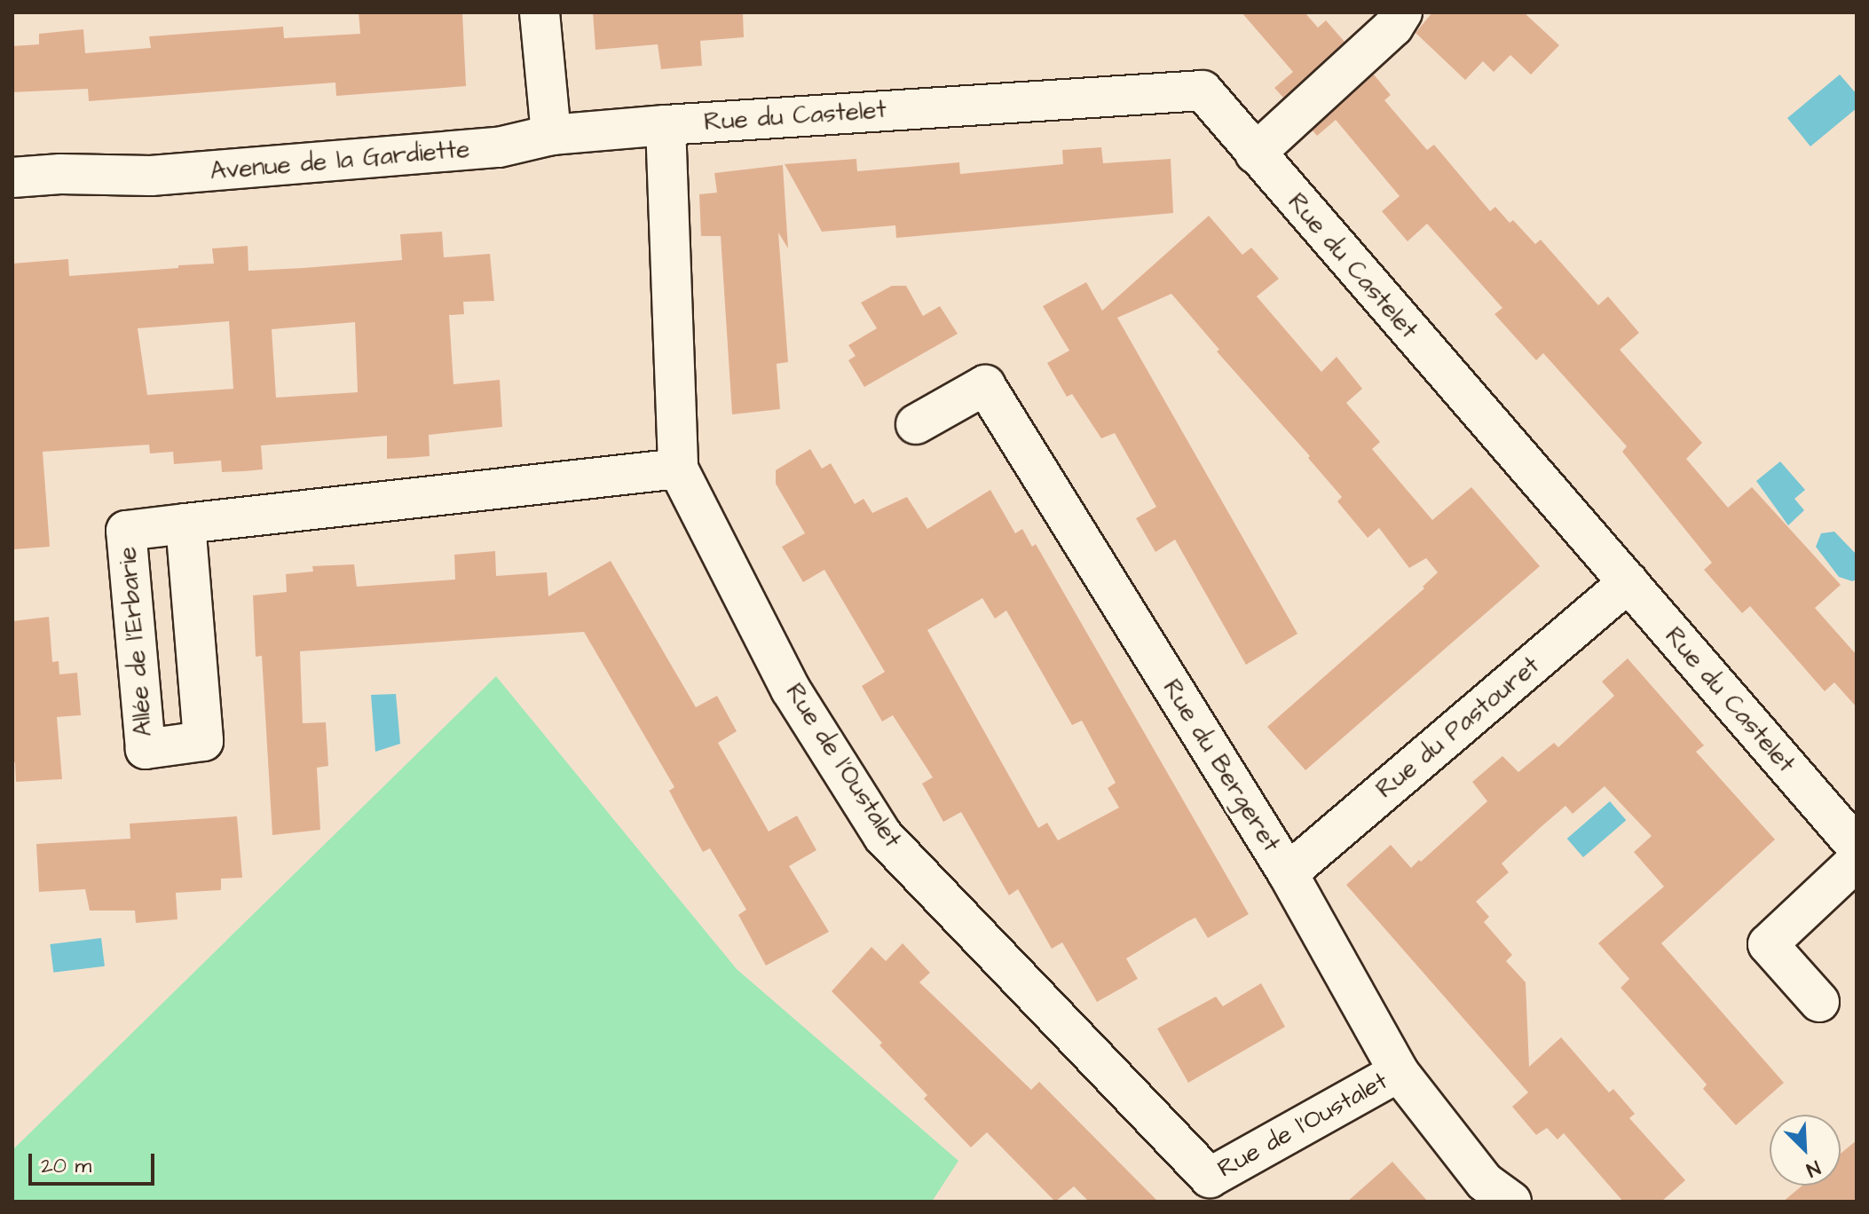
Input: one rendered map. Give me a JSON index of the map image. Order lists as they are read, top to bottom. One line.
{"streets":{"street":["Rue du Castelet","Avenue de la Gardiette","Allée de l'Erbarie","Rue du Pastouret","Rue de l'Oustalet","Rue du Bergeret"]},"crossings":[["Rue du Castelet","Avenue de la Gardiette"],["Rue du Castelet","Rue du Pastouret"],["Rue du Castelet","Rue de l'Oustalet"],["Avenue de la Gardiette","Rue de l'Oustalet"],["Allée de l'Erbarie","Rue de l'Oustalet"],["Rue du Pastouret","Rue du Bergeret"],["Rue de l'Oustalet","Rue du Bergeret"]],"scale_bar":"20 m","north":"bottom right"}
